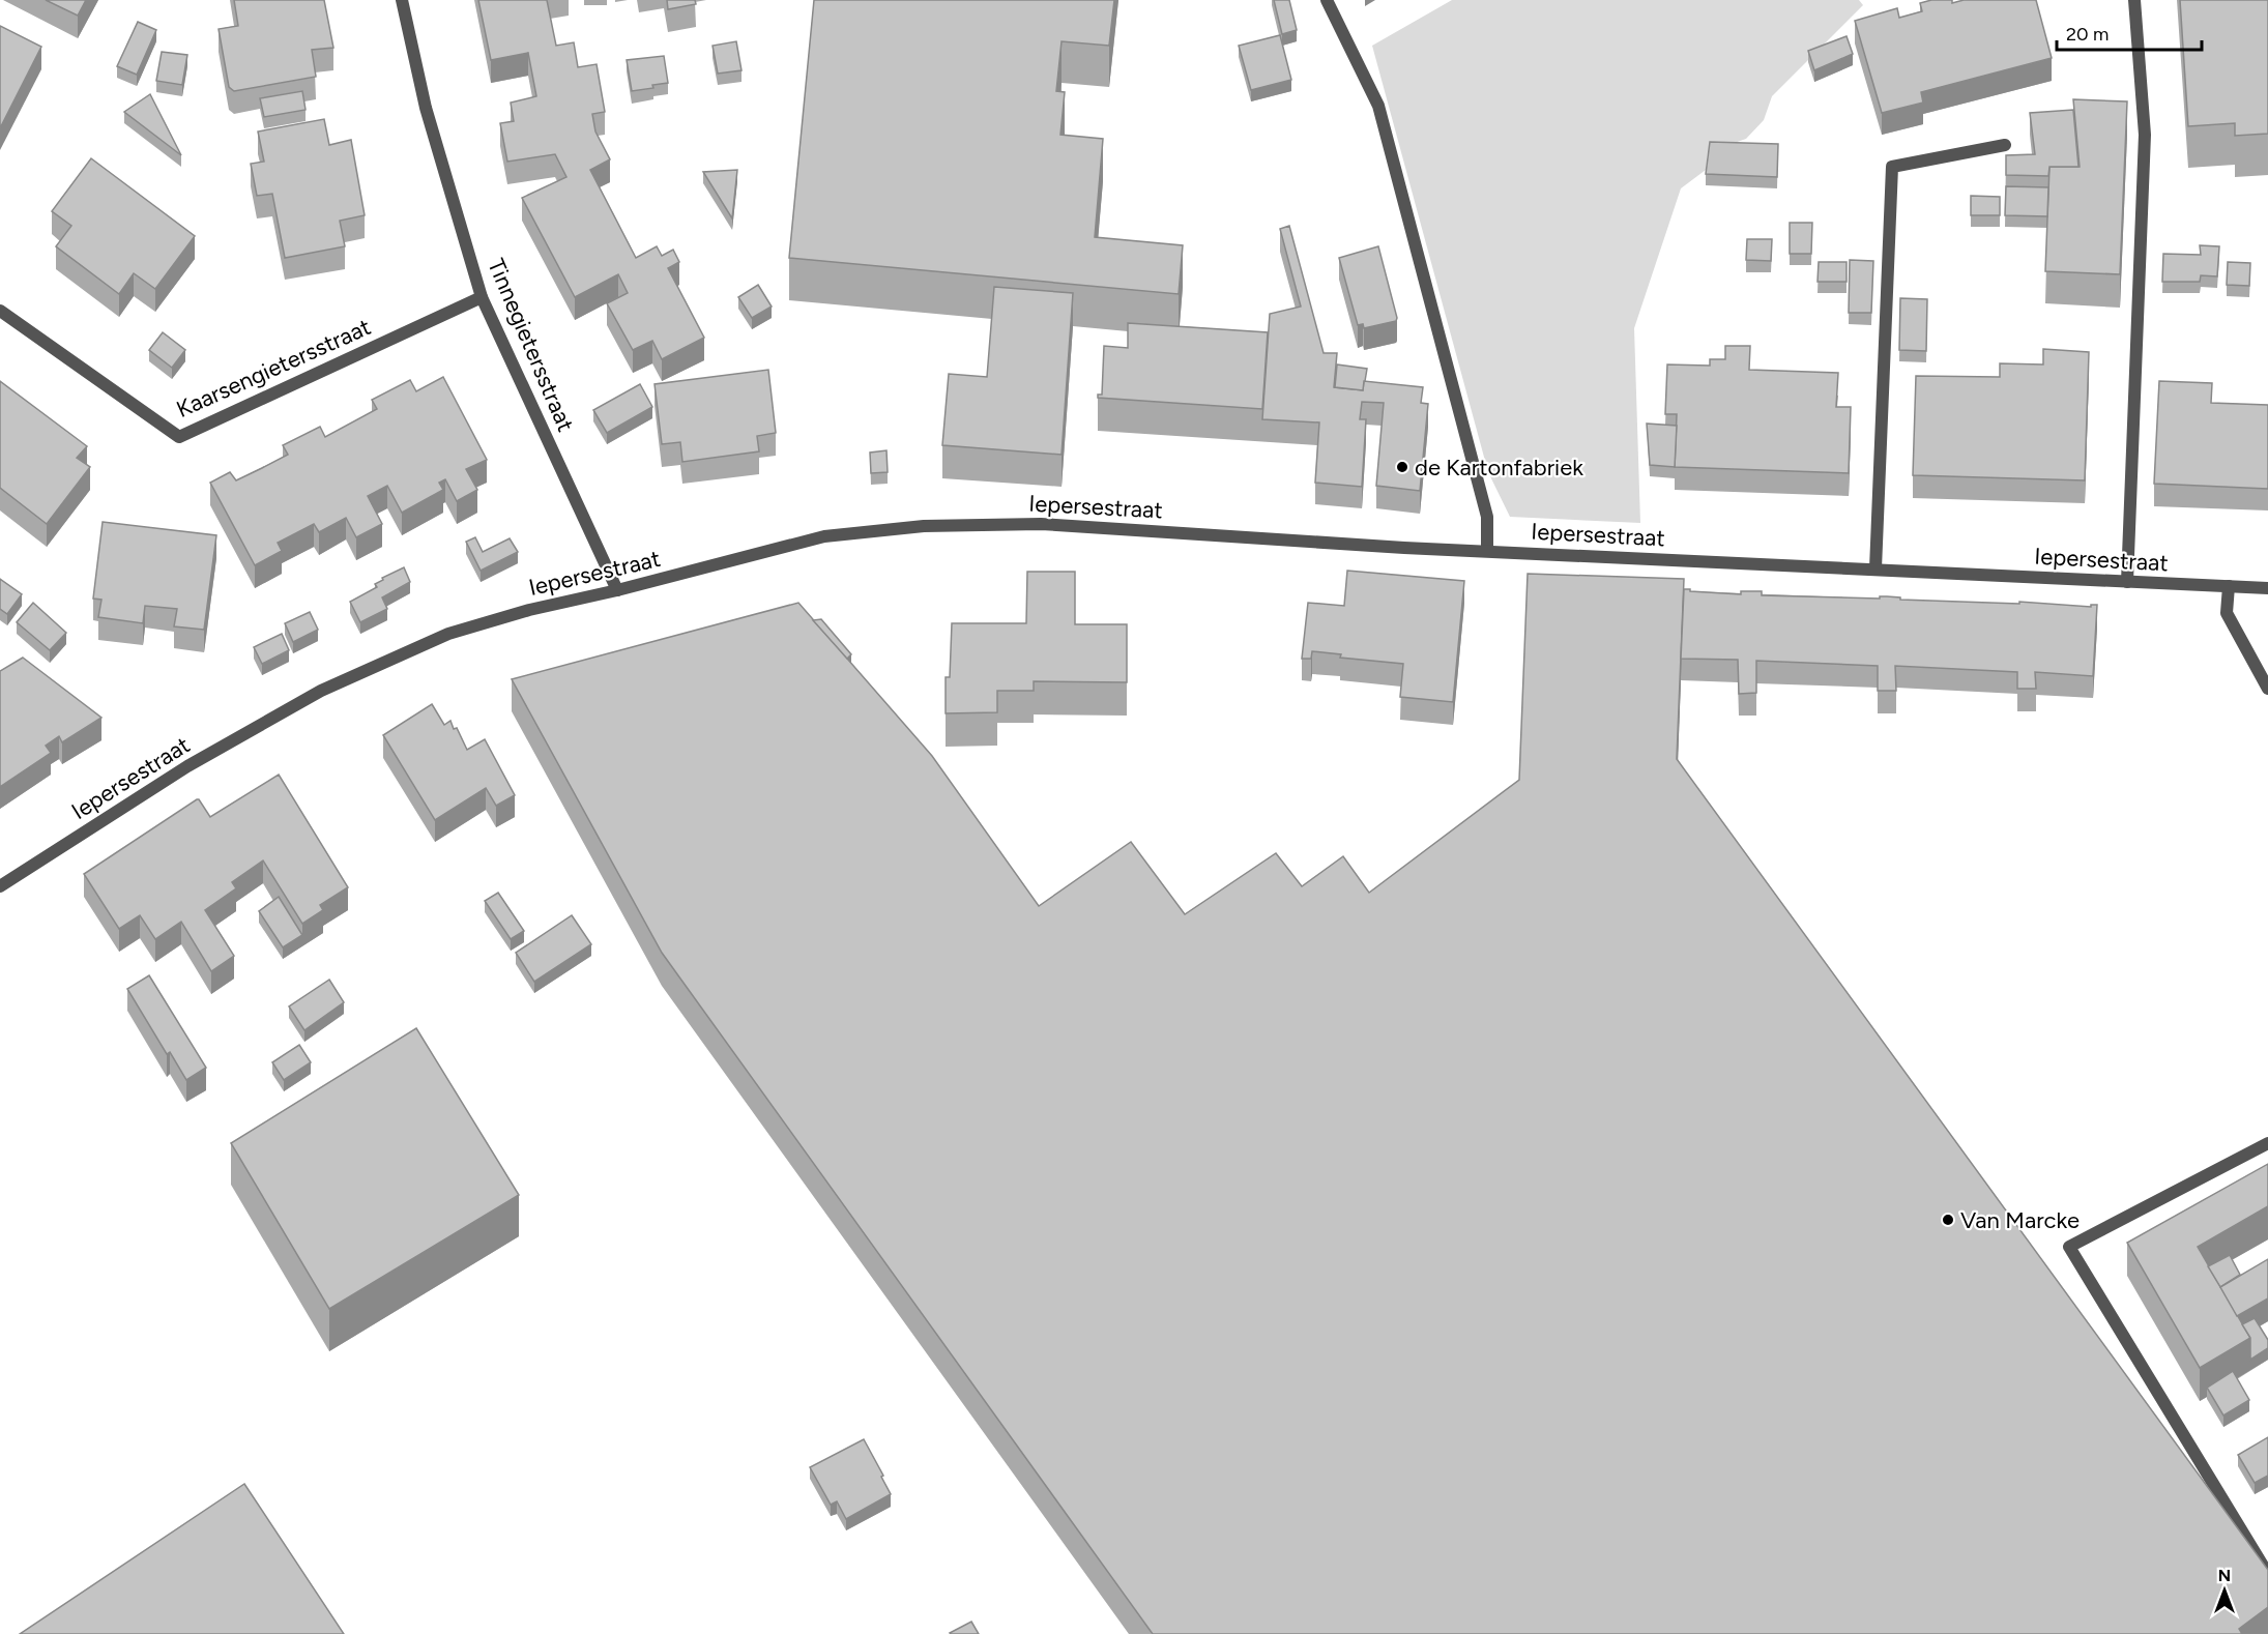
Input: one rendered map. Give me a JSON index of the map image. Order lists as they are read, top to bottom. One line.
{"streets":{"street":["Tinnegietersstraat","Kaarsengietersstraat","Iepersestraat"]},"crossings":[["Tinnegietersstraat","Kaarsengietersstraat"],["Tinnegietersstraat","Iepersestraat"]],"places":["de Kartonfabriek","Van Marcke"],"scale_bar":"20 m","north":"top"}
